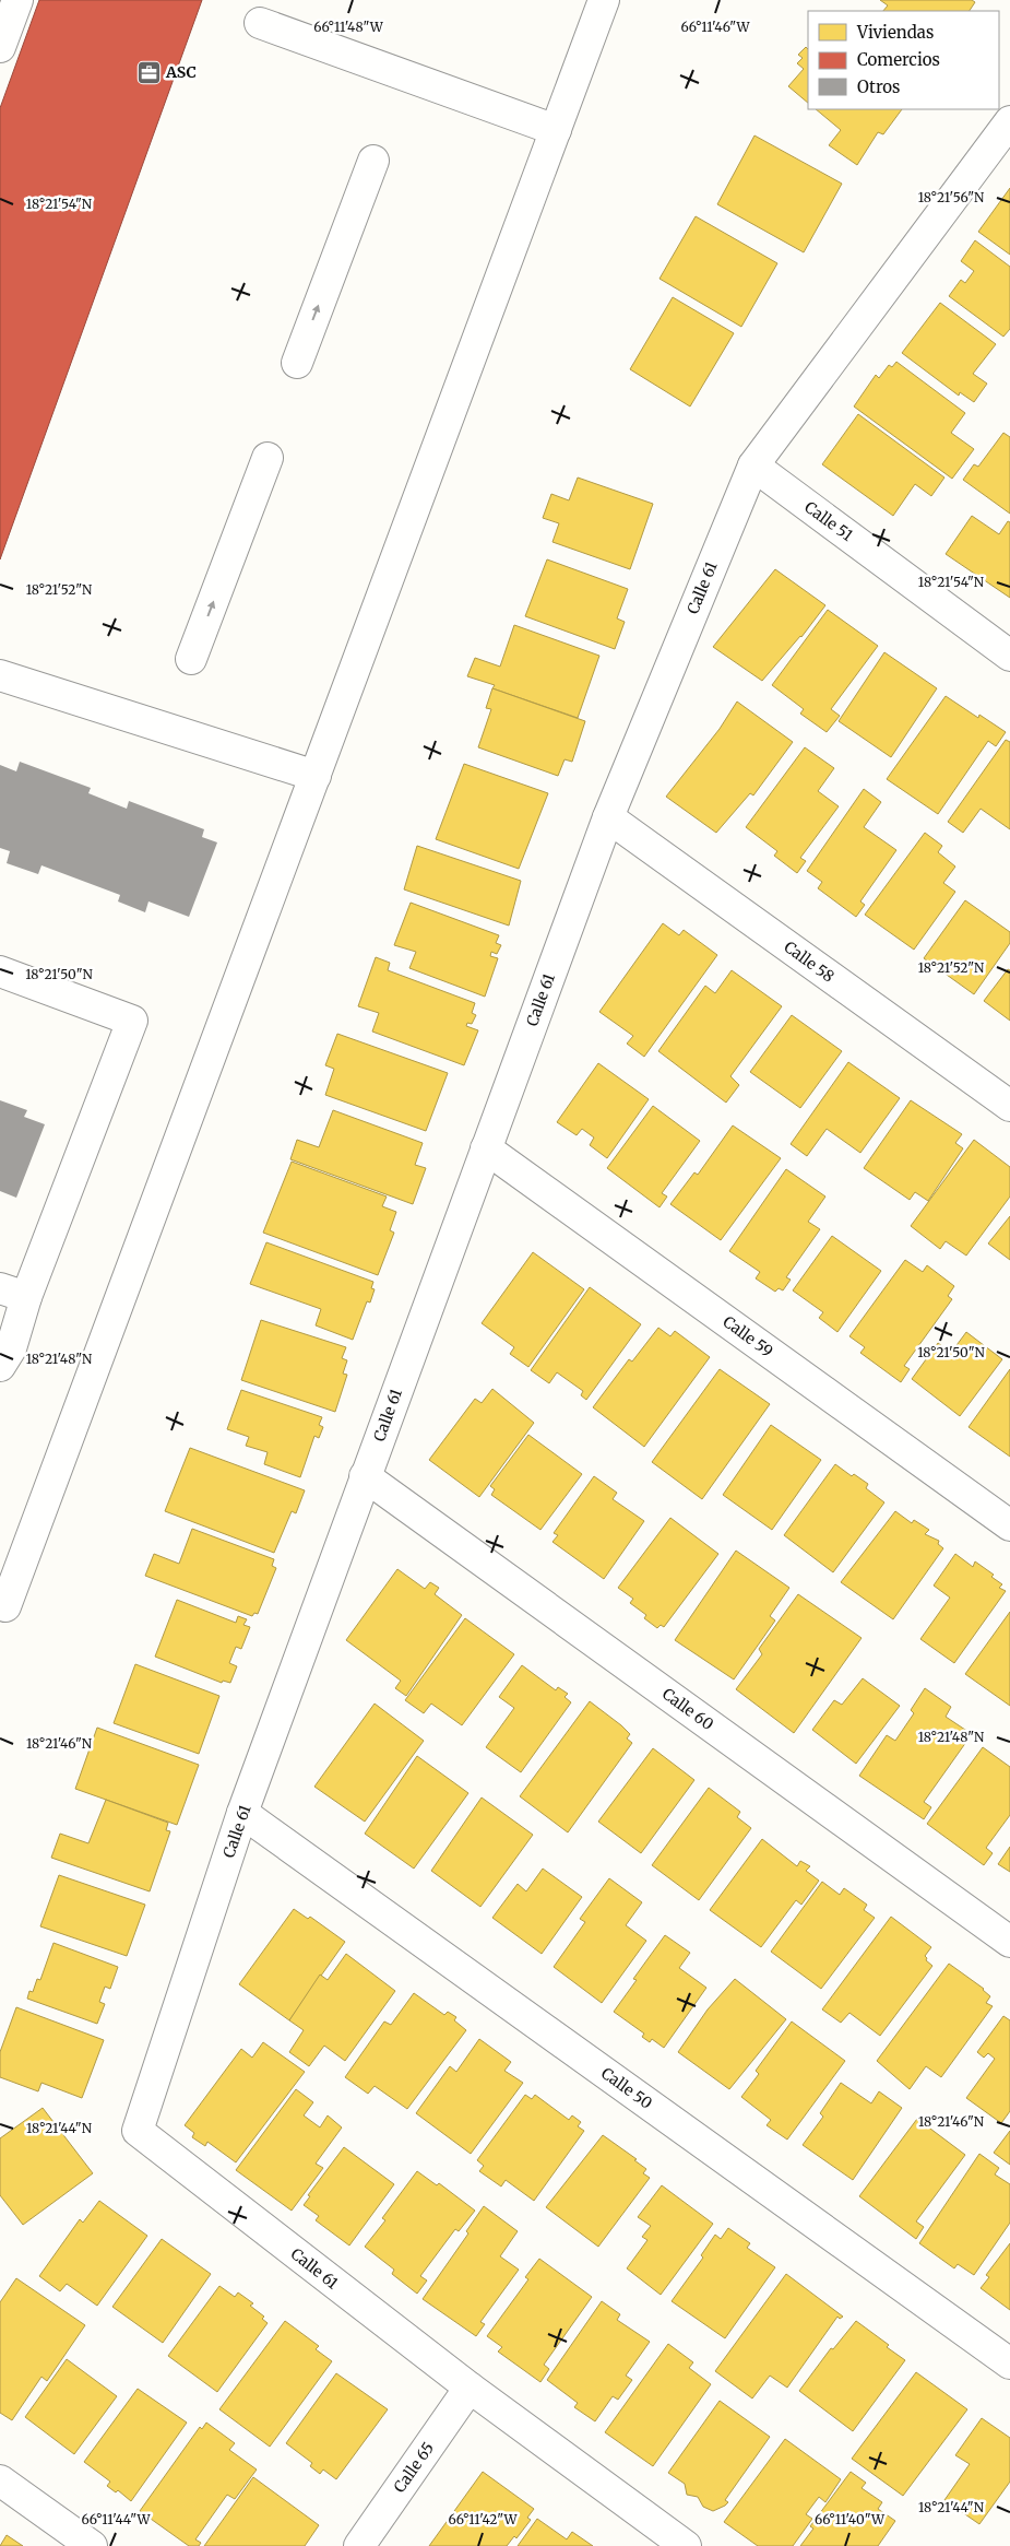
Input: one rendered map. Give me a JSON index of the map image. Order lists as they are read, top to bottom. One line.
{"streets":{"street":["Calle 51","Calle 61","Calle 58","Calle 59","Calle 60","Calle 50","Calle 65"]},"crossings":[["Calle 51","Calle 61"],["Calle 61","Calle 58"],["Calle 61","Calle 59"],["Calle 61","Calle 60"],["Calle 61","Calle 50"],["Calle 61","Calle 65"]],"places":{"office":["ASC"]},"legend":["Viviendas","Comercios","Otros"],"coordinates":["66°11'48\"W","66°11'46\"W","18°21'56\"N","18°21'54\"N","18°21'52\"N","18°21'50\"N","18°21'48\"N","18°21'46\"N","18°21'44\"N","66°11'44\"W","66°11'42\"W","66°11'40\"W"]}
